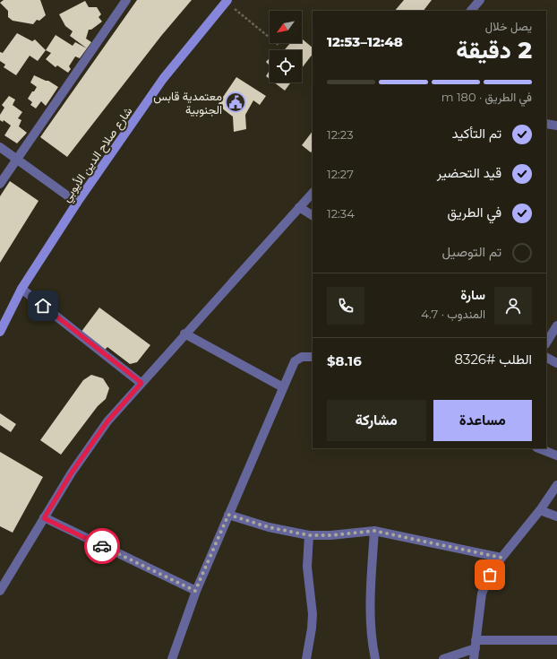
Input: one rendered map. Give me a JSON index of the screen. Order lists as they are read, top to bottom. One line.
{"streets":{"main road":["شارع صلاح الدين الأيوبي"]},"places":{"public building":["معتمدية قابس الجنوبية"]},"north":"bottom left","page":{"heading":["2 دقيقة","يصل خلال","12:48–12:53"],"panel":["سارة","المندوب · 4.7","الطلب #8326","$8.16"],"bar":"في الطريق · 180 m","list":[["تم التأكيد","12:23"],["قيد التحضير","12:27"],["في الطريق","12:34"],"تم التوصيل"],"buttons":["مساعدة","مشاركة"]}}
